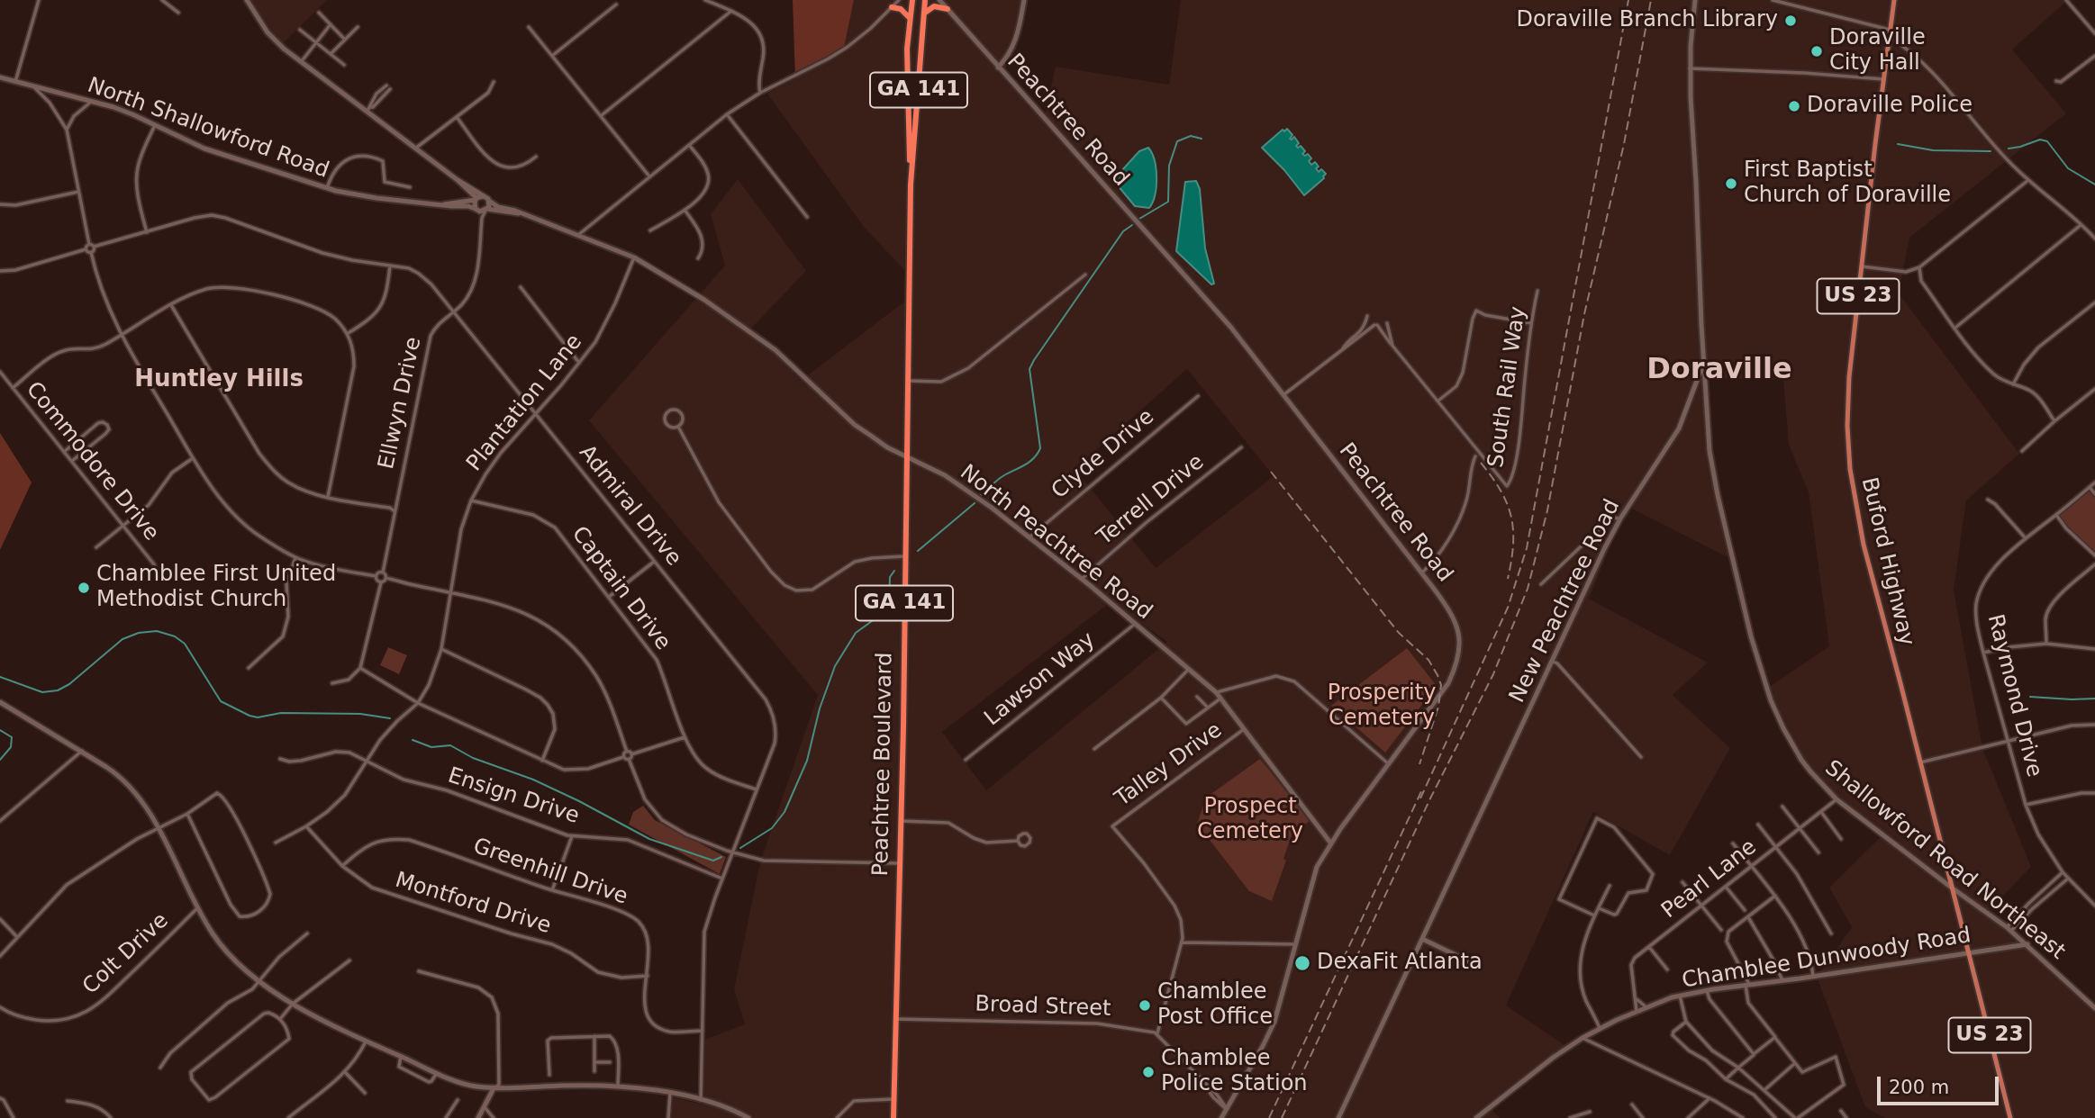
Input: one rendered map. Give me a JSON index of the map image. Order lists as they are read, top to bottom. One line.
{"streets":{"highway":["GA 141","Peachtree Boulevard"],"main road":["US 23","Buford Highway"],"street":["Peachtree Road","North Shallowford Road","South Rail Way","Ellwyn Drive","Plantation Lane","Clyde Drive","Commodore Drive","Terrell Drive","Admiral Drive","North Peachtree Road","Captain Drive","New Peachtree Road","Lawson Way","Raymond Drive","Talley Drive","Ensign Drive","Shallowford Road Northeast","Greenhill Drive","Pearl Lane","Montford Drive","Colt Drive","Chamblee Dunwoody Road","Broad Street"]},"crossings":[["Peachtree Road","North Peachtree Road"],["North Shallowford Road","Ellwyn Drive"],["North Shallowford Road","North Peachtree Road"],["Ellwyn Drive","Admiral Drive"],["Ellwyn Drive","North Peachtree Road"],["Plantation Lane","Admiral Drive"],["Plantation Lane","North Peachtree Road"],["Plantation Lane","Captain Drive"],["Plantation Lane","Ensign Drive"],["Plantation Lane","Montford Drive"],["Clyde Drive","North Peachtree Road"],["Terrell Drive","North Peachtree Road"],["Admiral Drive","Captain Drive"],["Admiral Drive","Ensign Drive"],["Admiral Drive","Greenhill Drive"],["North Peachtree Road","Lawson Way"],["North Peachtree Road","Peachtree Boulevard"],["North Peachtree Road","Talley Drive"],["Buford Highway","Shallowford Road Northeast"],["Buford Highway","Chamblee Dunwoody Road"],["New Peachtree Road","Shallowford Road Northeast"],["Peachtree Boulevard","Broad Street"],["Shallowford Road Northeast","Pearl Lane"],["Shallowford Road Northeast","Chamblee Dunwoody Road"],["Greenhill Drive","Montford Drive"],["Pearl Lane","Chamblee Dunwoody Road"]],"districts":["Doraville","Huntley Hills"],"parks":["Prosperity Cemetery","Prospect Cemetery"],"places":["Doraville Branch Library","Doraville City Hall","Doraville Police","First Baptist Church of Doraville","Chamblee First United Methodist Church","DexaFit Atlanta","Chamblee Post Office","Chamblee Police Station"],"scale_bar":"200 m"}
